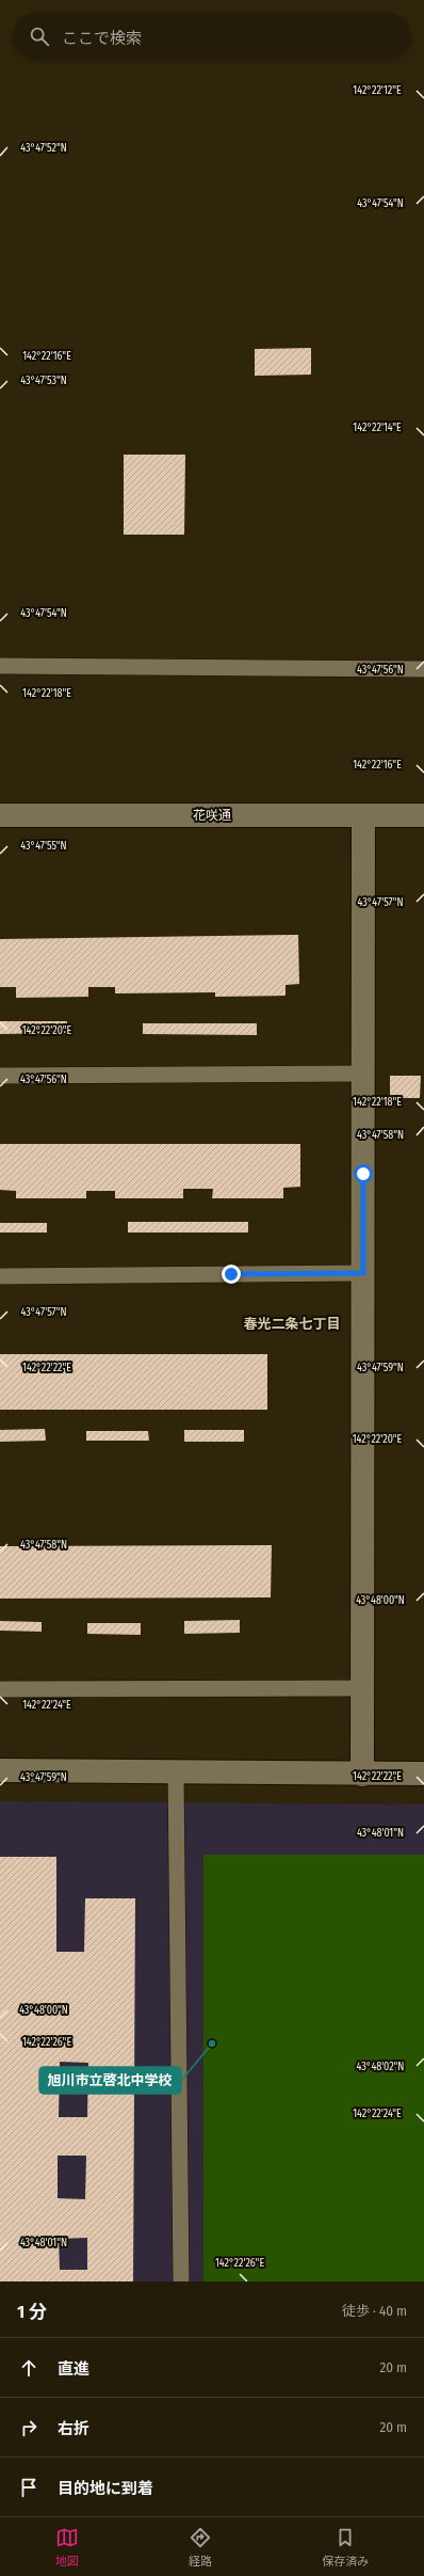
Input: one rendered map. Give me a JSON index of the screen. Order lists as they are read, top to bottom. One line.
{"streets":{"street":["花咲通"]},"districts":["春光二条七丁目"],"places":["旭川市立啓北中学校"],"page":{"search":"ここで検索","heading":["1 分","徒歩 · 40 m"],"list":[["直進","20 m"],["右折","20 m"],"目的地に到着"],"nav":["地図","経路","保存済み"]},"coordinates":["142°22'12\"E","43°47'52\"N","43°47'54\"N","142°22'16\"E","43°47'53\"N","142°22'14\"E","43°47'56\"N","142°22'18\"E","43°47'55\"N","43°47'57\"N","142°22'20\"E","43°47'58\"N","142°22'22\"E","43°47'59\"N","43°48'00\"N","142°22'24\"E","43°48'01\"N","142°22'26\"E","43°48'02\"N"]}
